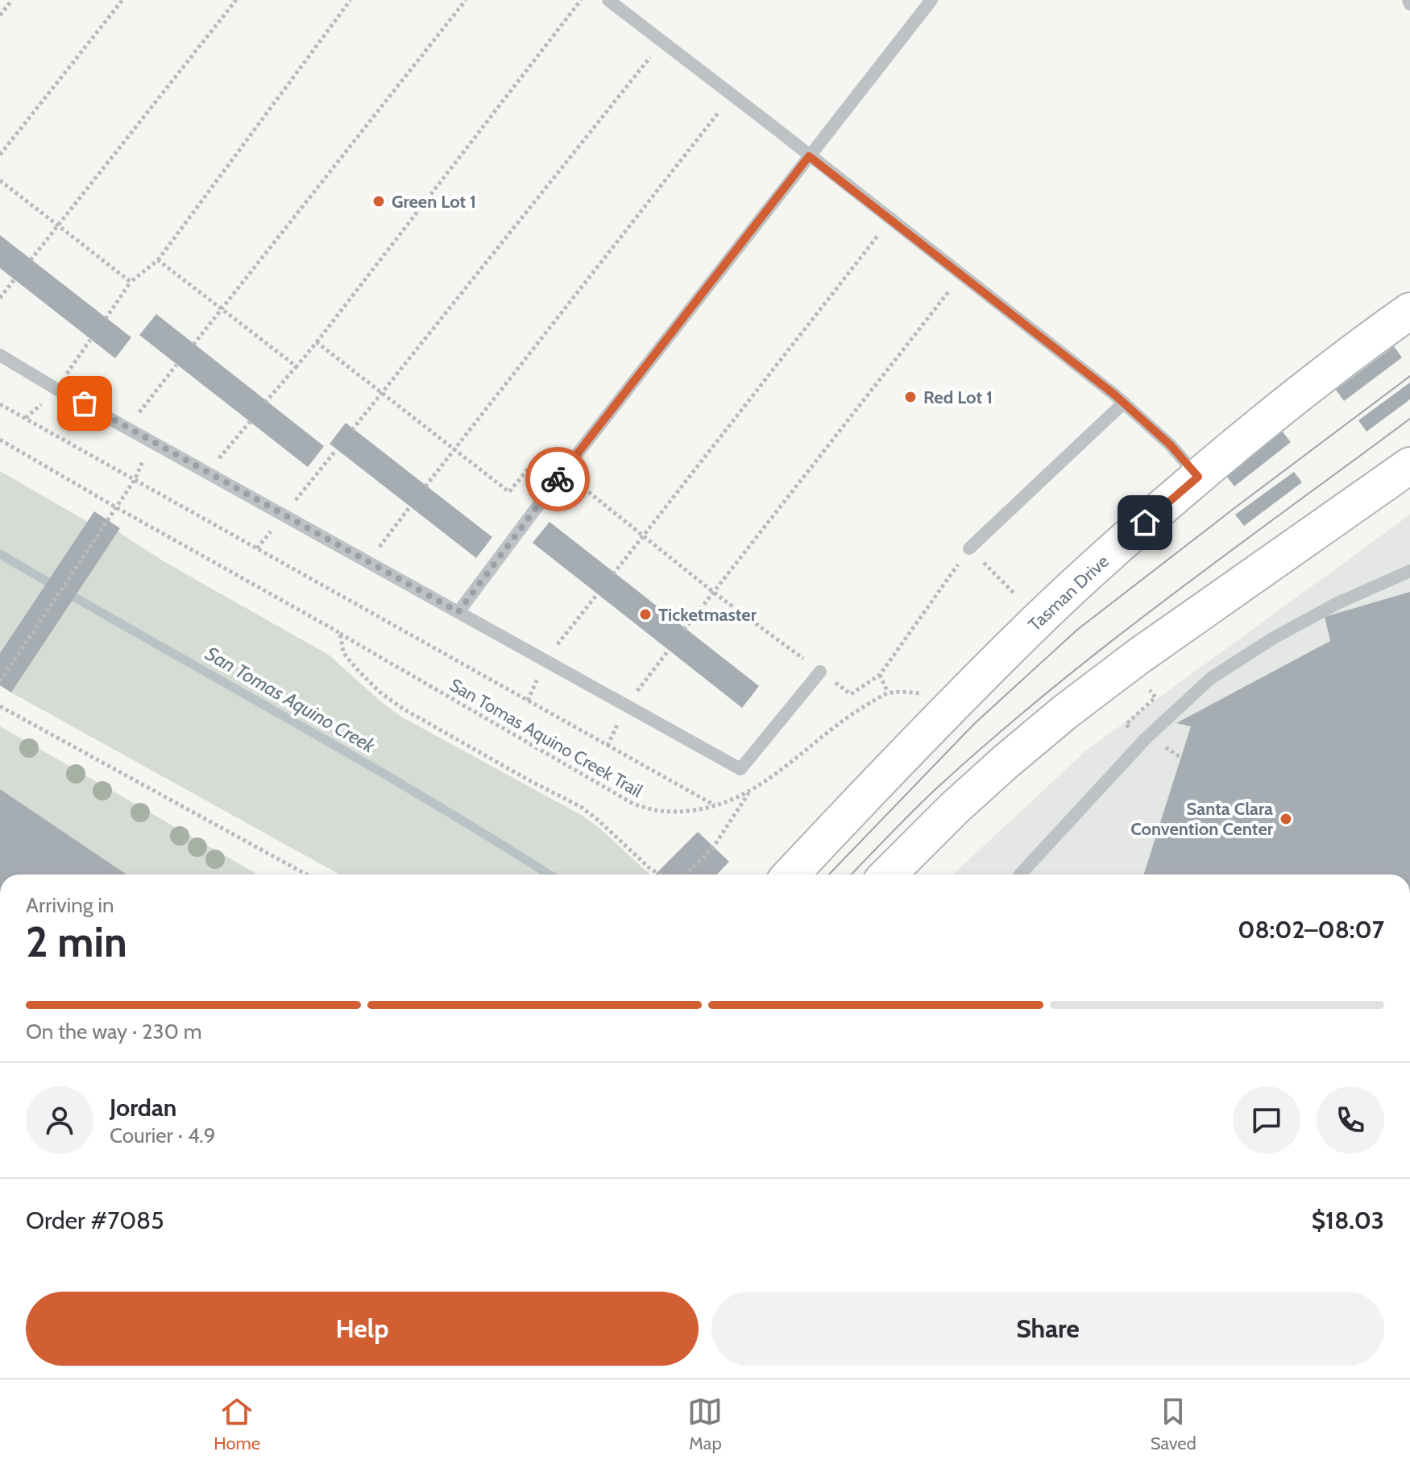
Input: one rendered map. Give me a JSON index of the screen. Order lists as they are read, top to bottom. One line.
{"streets":{"main road":["Tasman Drive"],"path":["San Tomas Aquino Creek Trail"]},"water":["San Tomas Aquino Creek"],"places":["Green Lot 1","Red Lot 1","Ticketmaster","Santa Clara Convention Center"],"page":{"heading":["2 min","Arriving in","08:02–08:07"],"panel":["Jordan","Courier · 4.9","Order #7085","$18.03"],"bar":"On the way · 230 m","buttons":["Help","Share"],"tabs":["Home","Map","Saved"]}}
